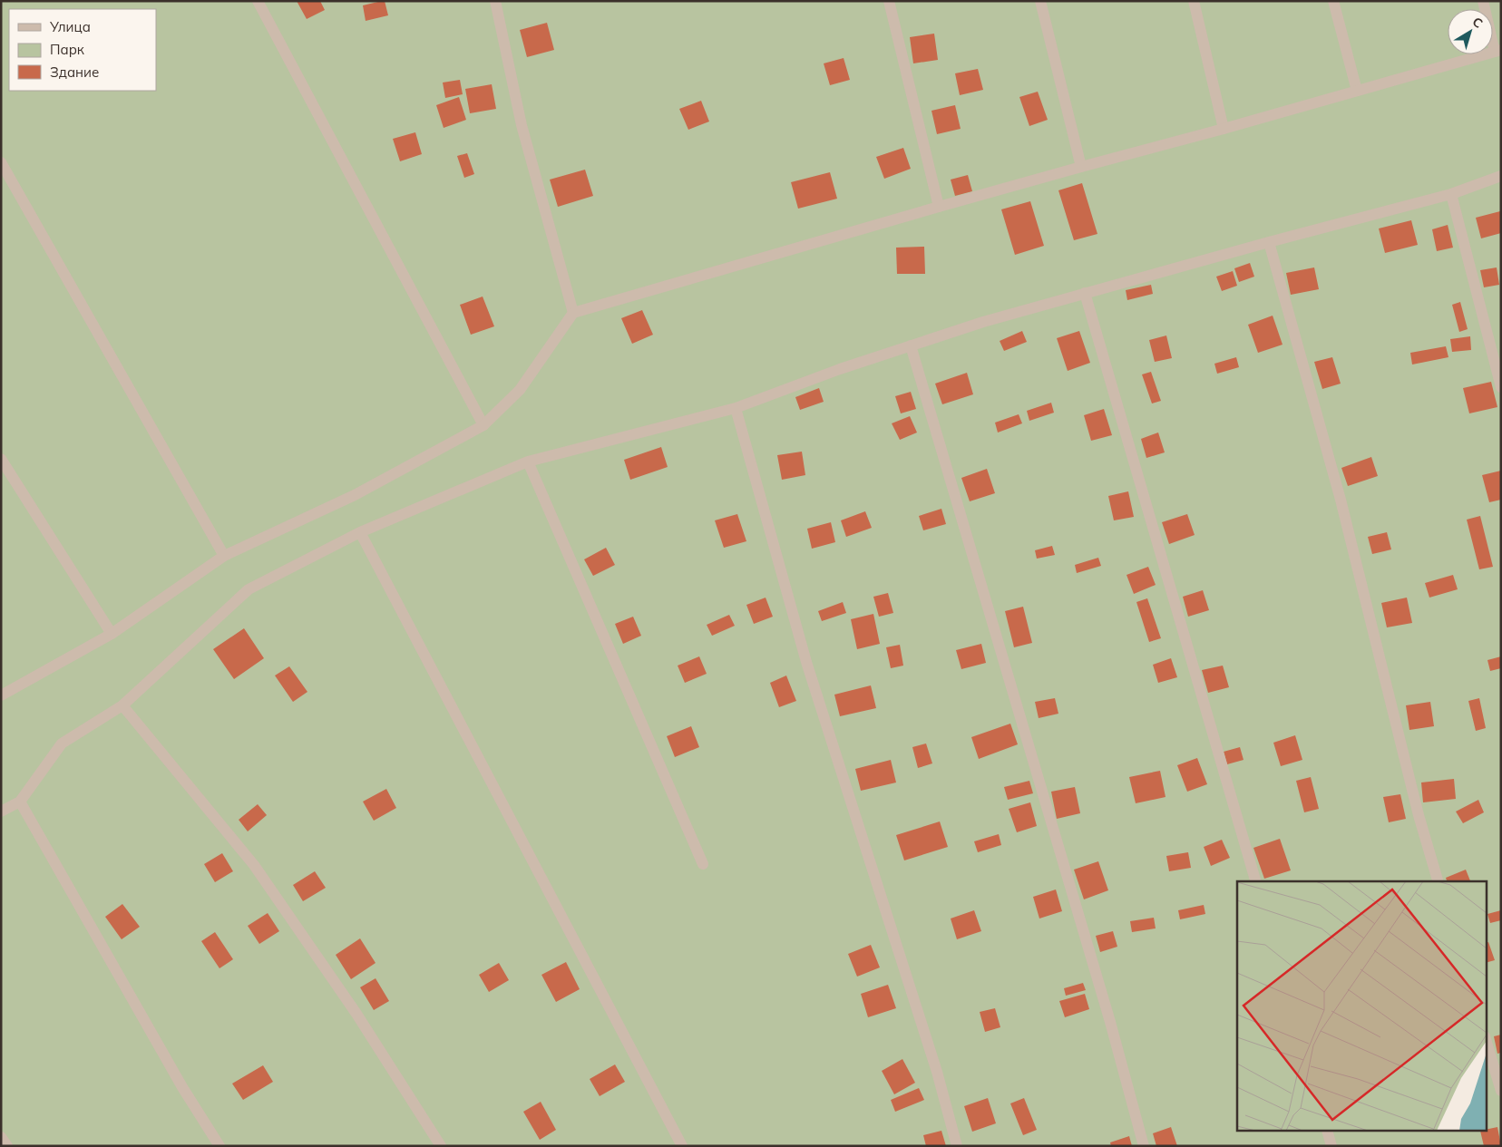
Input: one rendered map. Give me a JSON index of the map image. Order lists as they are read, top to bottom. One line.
{"legend":["Улица","Парк","Здание"],"north":"top right"}
